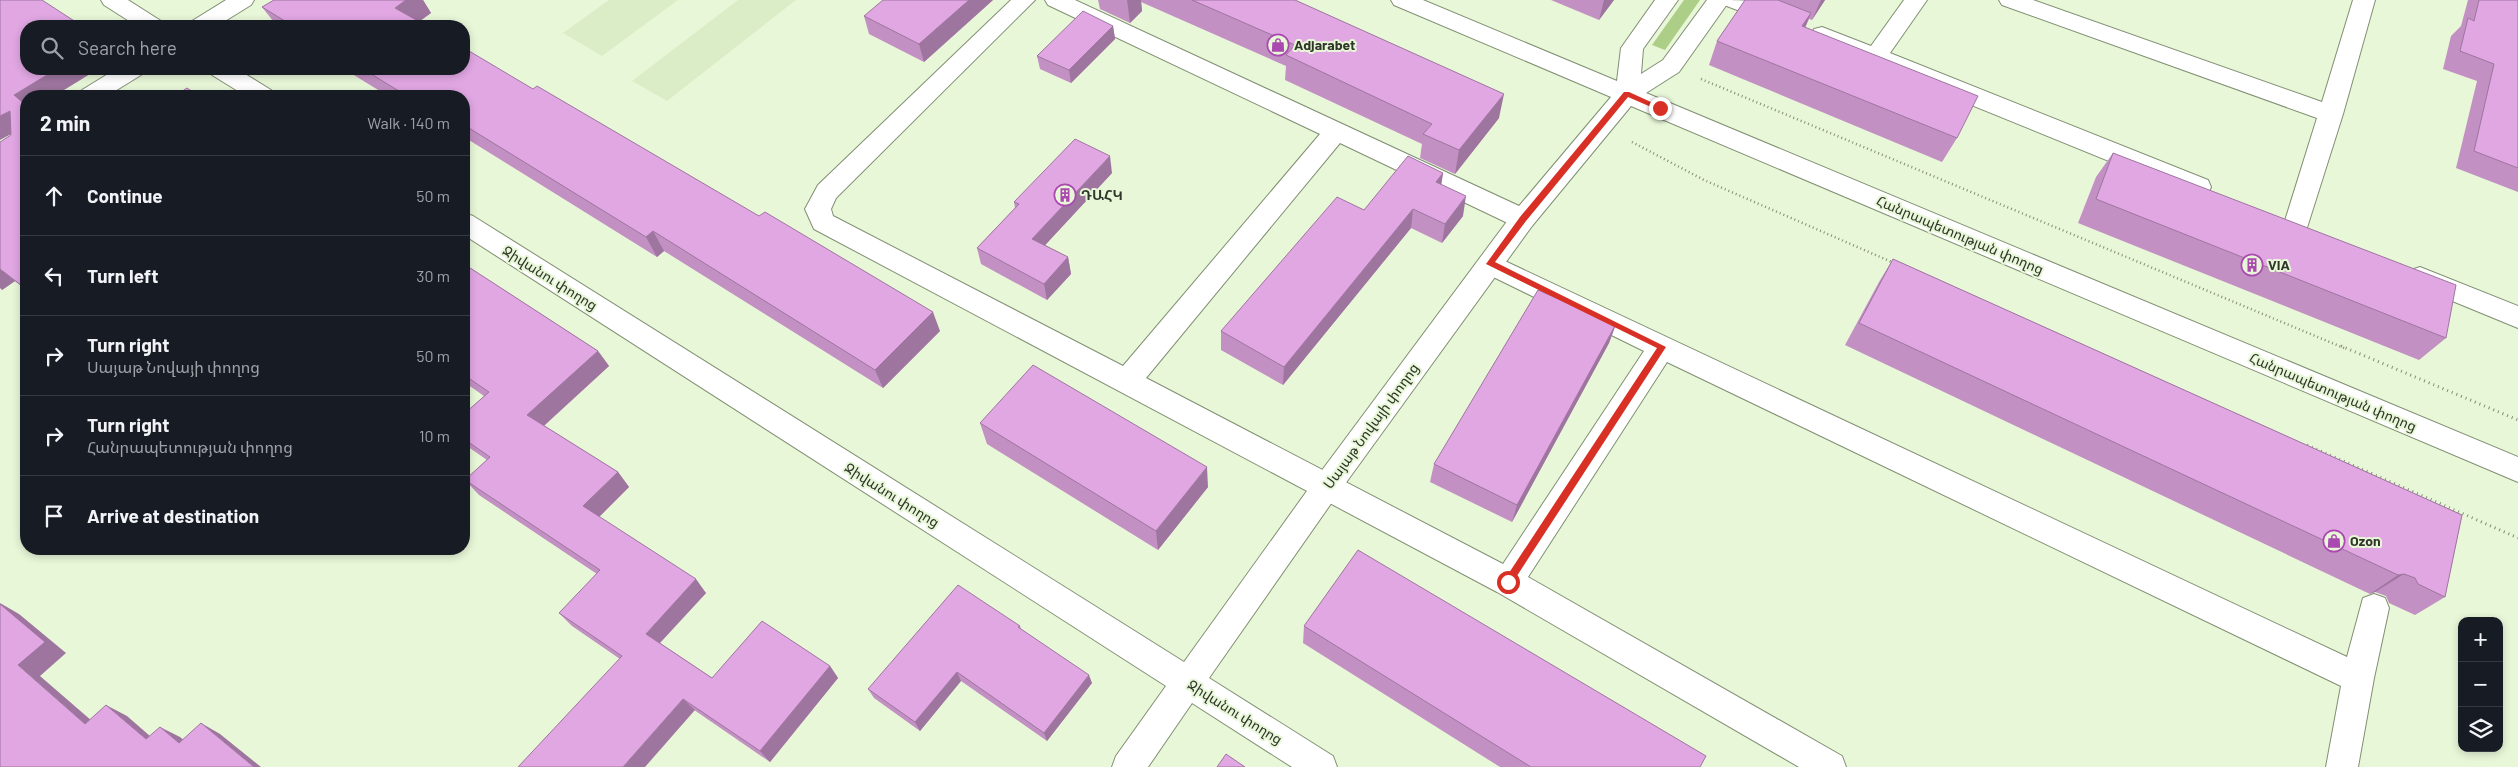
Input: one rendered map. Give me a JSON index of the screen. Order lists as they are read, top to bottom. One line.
{"streets":{"street":["Հանրապետության փողոց","Ջիվանու փողոց","Սայաթ Նովայի փողոց"]},"crossings":[["Հանրապետության փողոց","Սայաթ Նովայի փողոց"],["Ջիվանու փողոց","Սայաթ Նովայի փողոց"]],"places":{"shop":["Adjarabet","Ozon"],"building":["ԴԱՀԿ","VIA"]},"page":{"search":"Search here","heading":["2 min","Walk · 140 m"],"list":[["Continue","50 m"],["Turn left","30 m"],["Turn right","Սայաթ Նովայի փողոց","50 m"],["Turn right","Հանրապետության փողոց","10 m"],"Arrive at destination"],"map_buttons":["+","−"]}}
